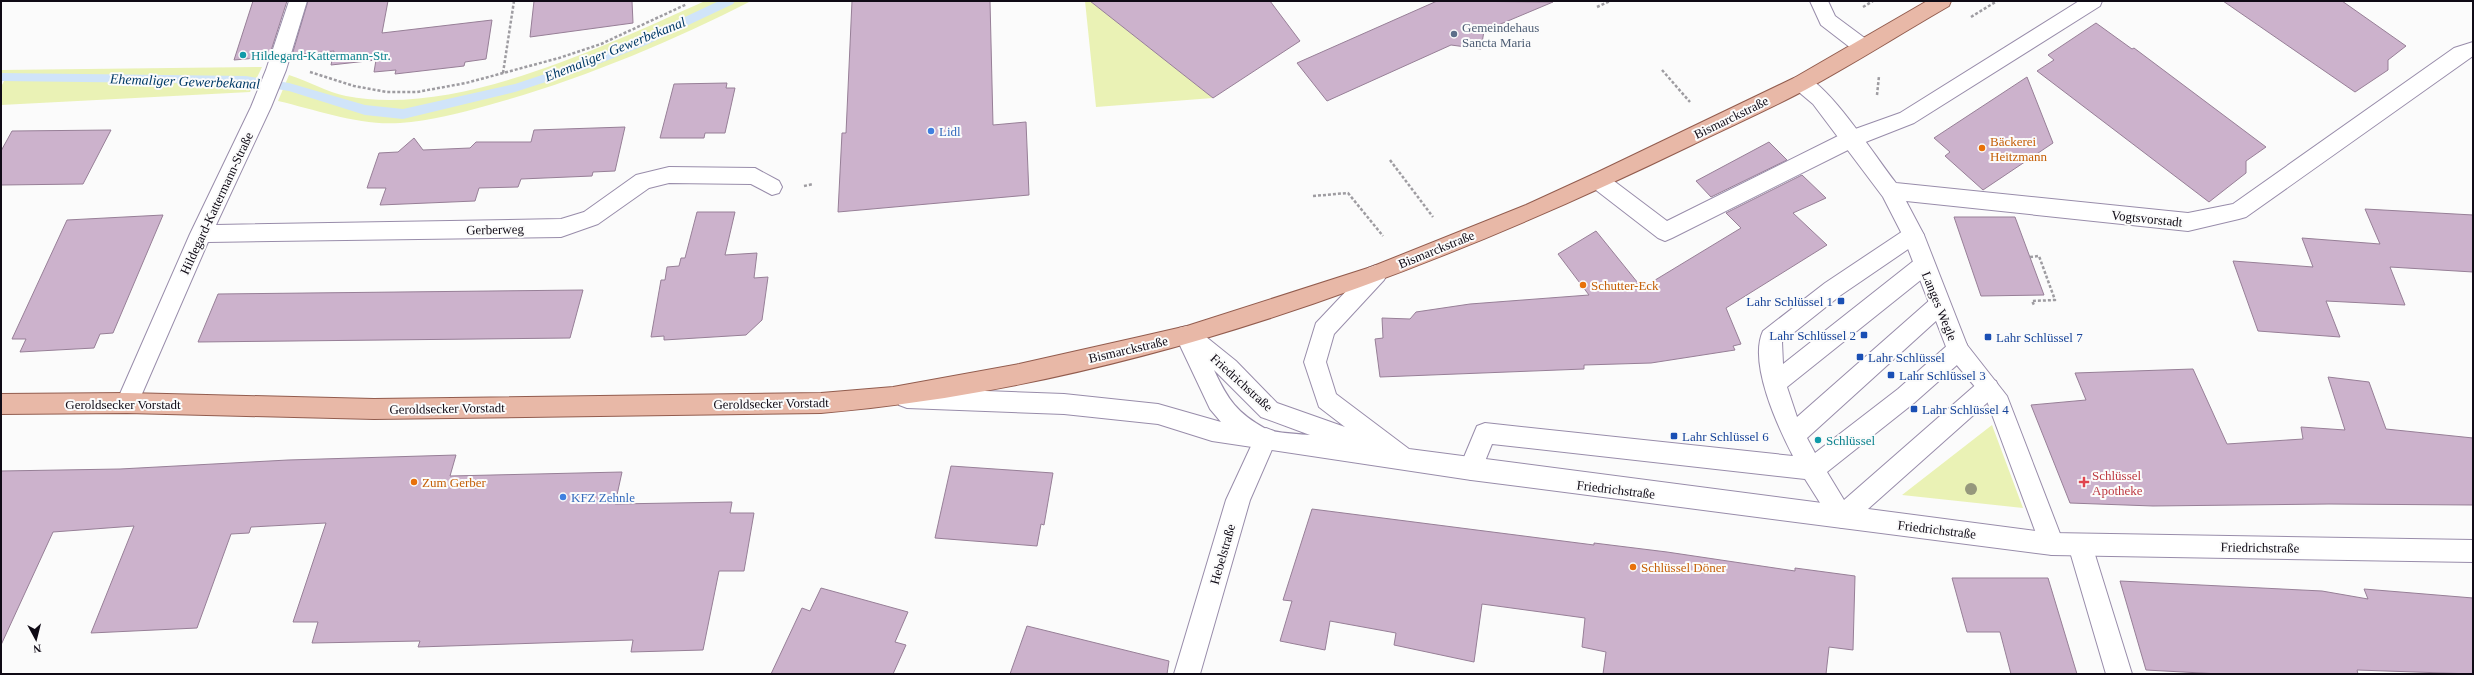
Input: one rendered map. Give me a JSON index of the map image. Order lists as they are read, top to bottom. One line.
{"streets":{"main road":["Bismarckstraße","Geroldsecker Vorstadt"],"street":["Hildegard-Kattermann-Straße","Vogtsvorstadt","Gerberweg","Langes Wegle","Friedrichstraße","Hebelstraße"]},"crossings":[["Bismarckstraße","Langes Wegle"],["Bismarckstraße","Friedrichstraße"],["Bismarckstraße","Geroldsecker Vorstadt"],["Hildegard-Kattermann-Straße","Gerberweg"],["Hildegard-Kattermann-Straße","Geroldsecker Vorstadt"],["Vogtsvorstadt","Langes Wegle"],["Langes Wegle","Friedrichstraße"],["Friedrichstraße","Geroldsecker Vorstadt"],["Friedrichstraße","Hebelstraße"]],"water":["Ehemaliger Gewerbekanal"],"places":{"other":["Gemeindehaus Sancta Maria","Hildegard-Kattermann-Str.","Lidl","Bäckerei Heitzmann","Schutter-Eck","Schlüssel","Zum Gerber","KFZ Zehnle","Schlüssel Döner"],"transit":["Lahr Schlüssel 1","Lahr Schlüssel 2","Lahr Schlüssel 7","Lahr Schlüssel","Lahr Schlüssel 3","Lahr Schlüssel 4","Lahr Schlüssel 6"],"health":["Schlüssel Apotheke"]},"north":"bottom"}
